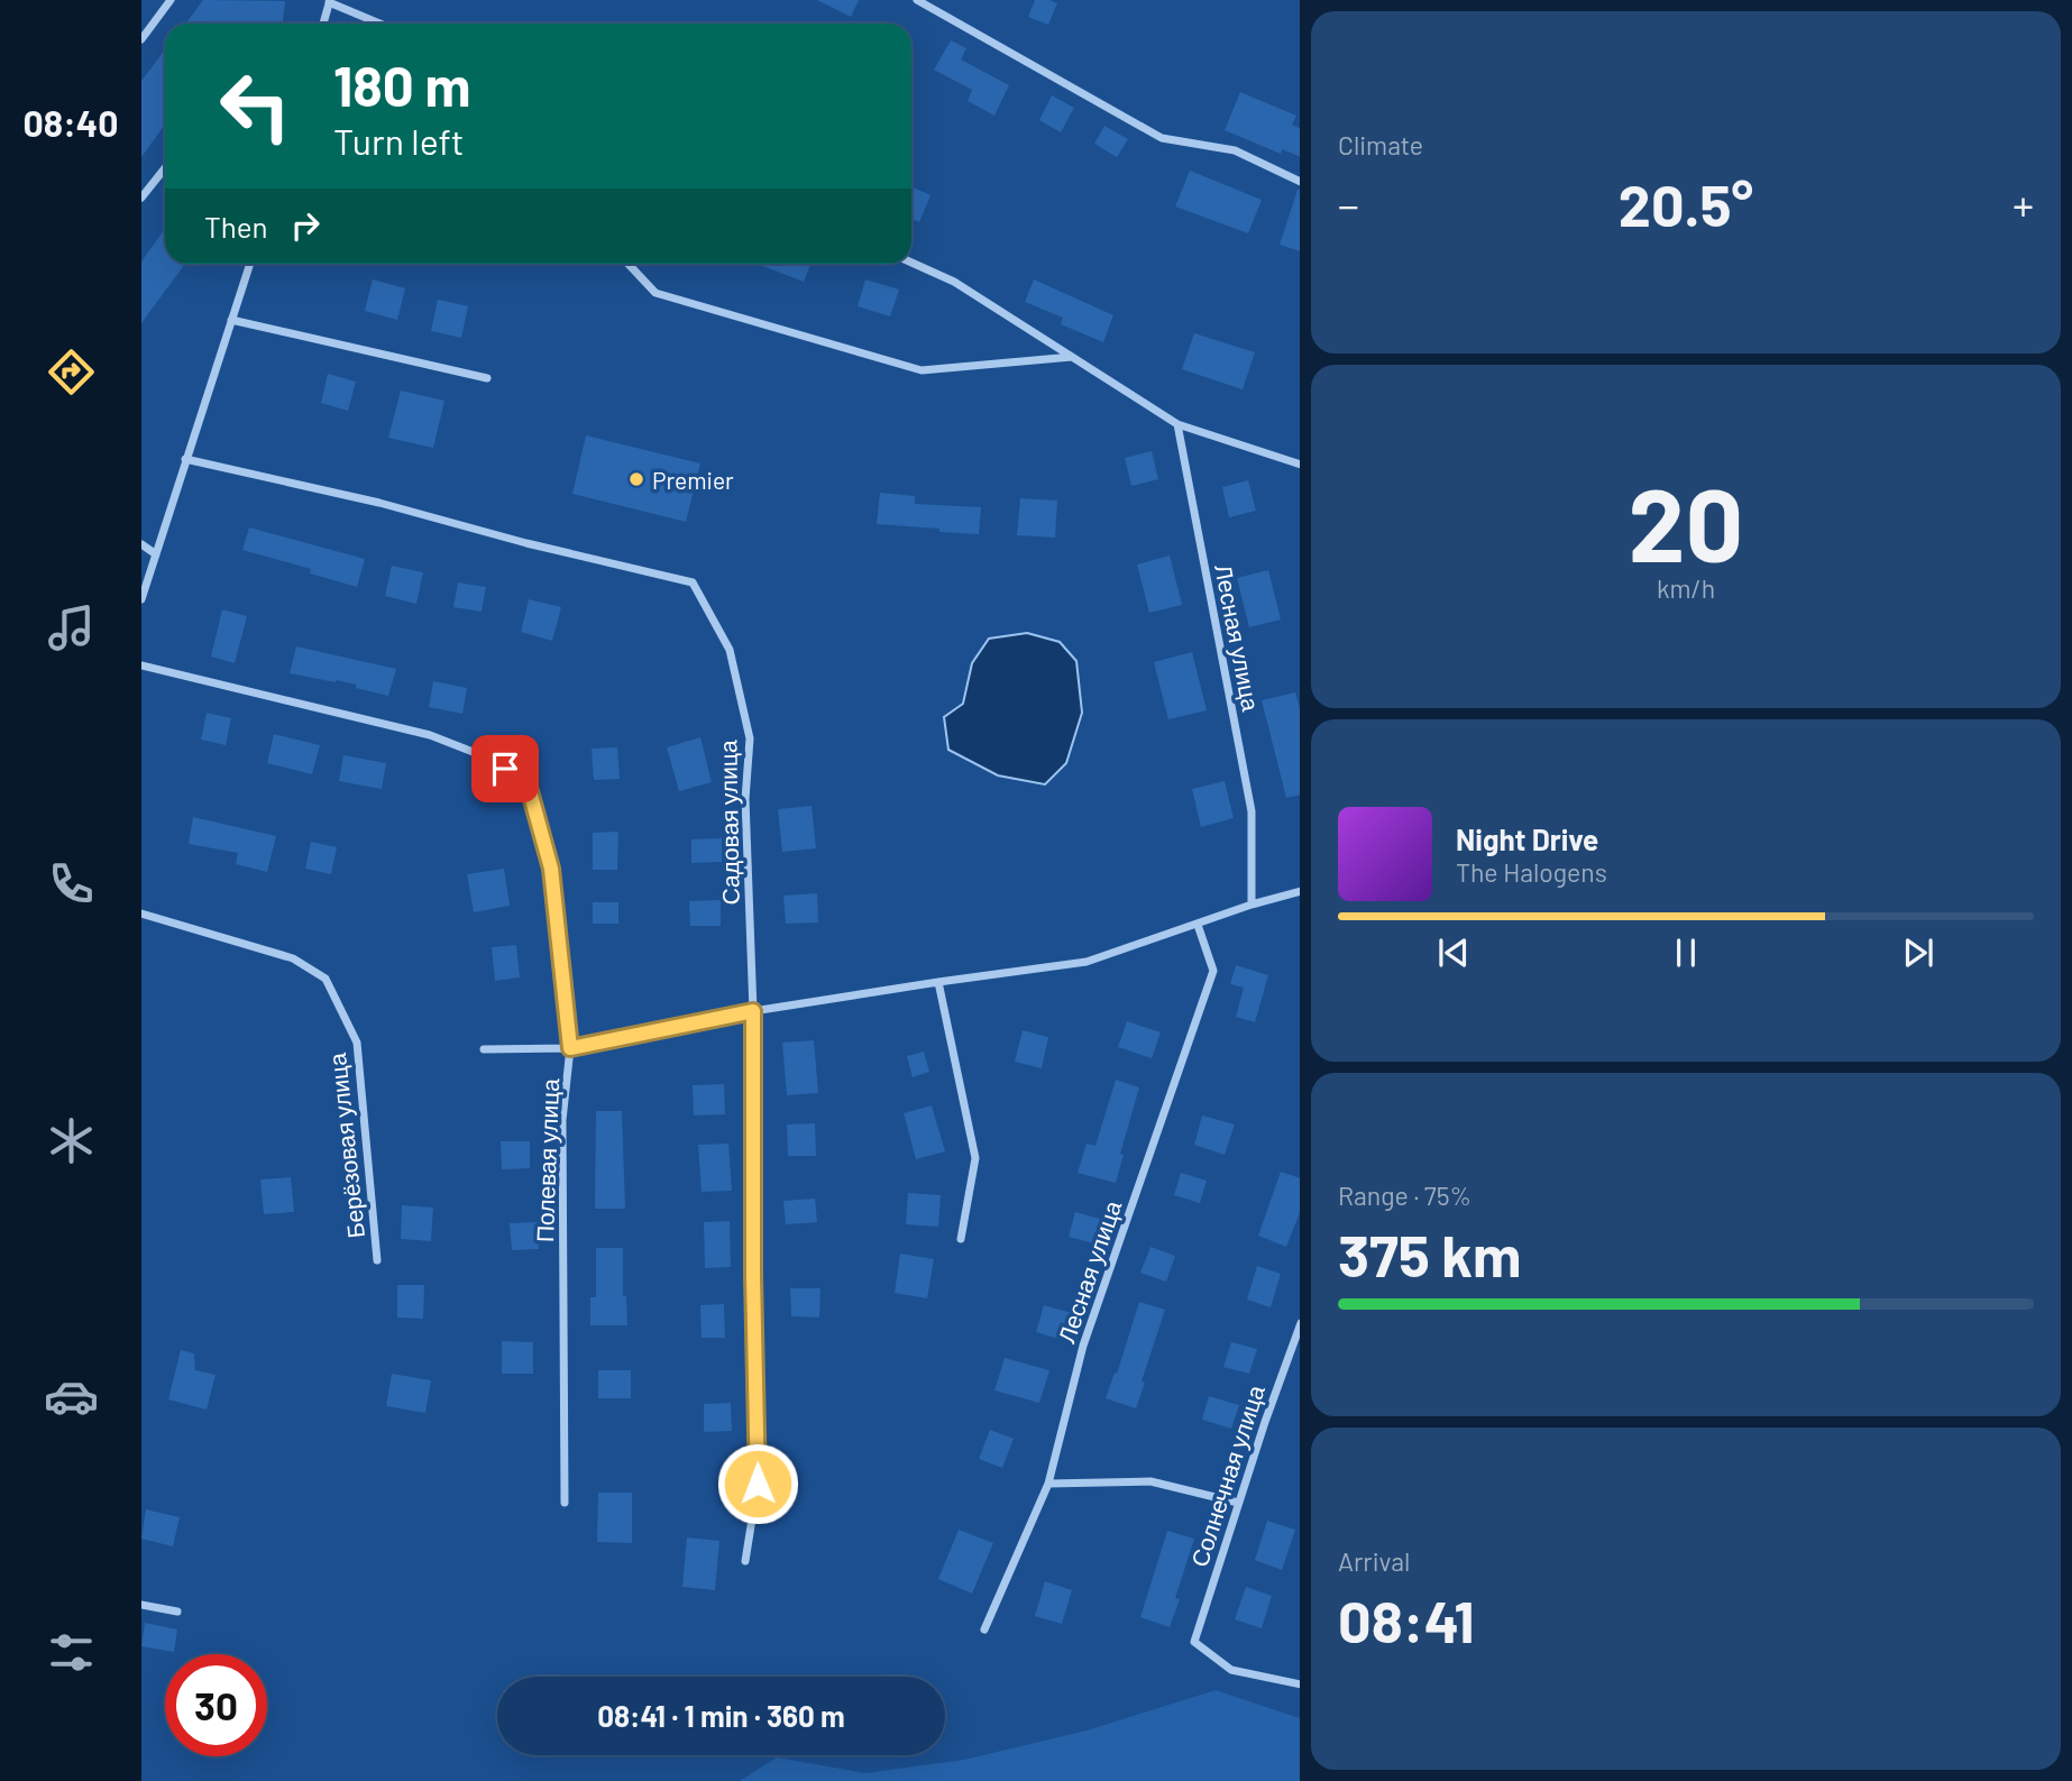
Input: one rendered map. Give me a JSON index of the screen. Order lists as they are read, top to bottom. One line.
{"streets":{"street":["Лесная улица","Садовая улица","Берёзовая улица","Полевая улица","Солнечная улица"]},"places":["Premier"],"page":{"tabs":"08:40","tile":["Climate",["20","km/h"],["Range · 75%","375 km"],["Arrival","08:41"]],"turn":["180 m","Turn left"],"heat":["−","20.5°","+"],"then":"Then","song":["Night Drive","The Halogens"],"limit":"30","trip":"08:41 · 1 min · 360 m"}}
